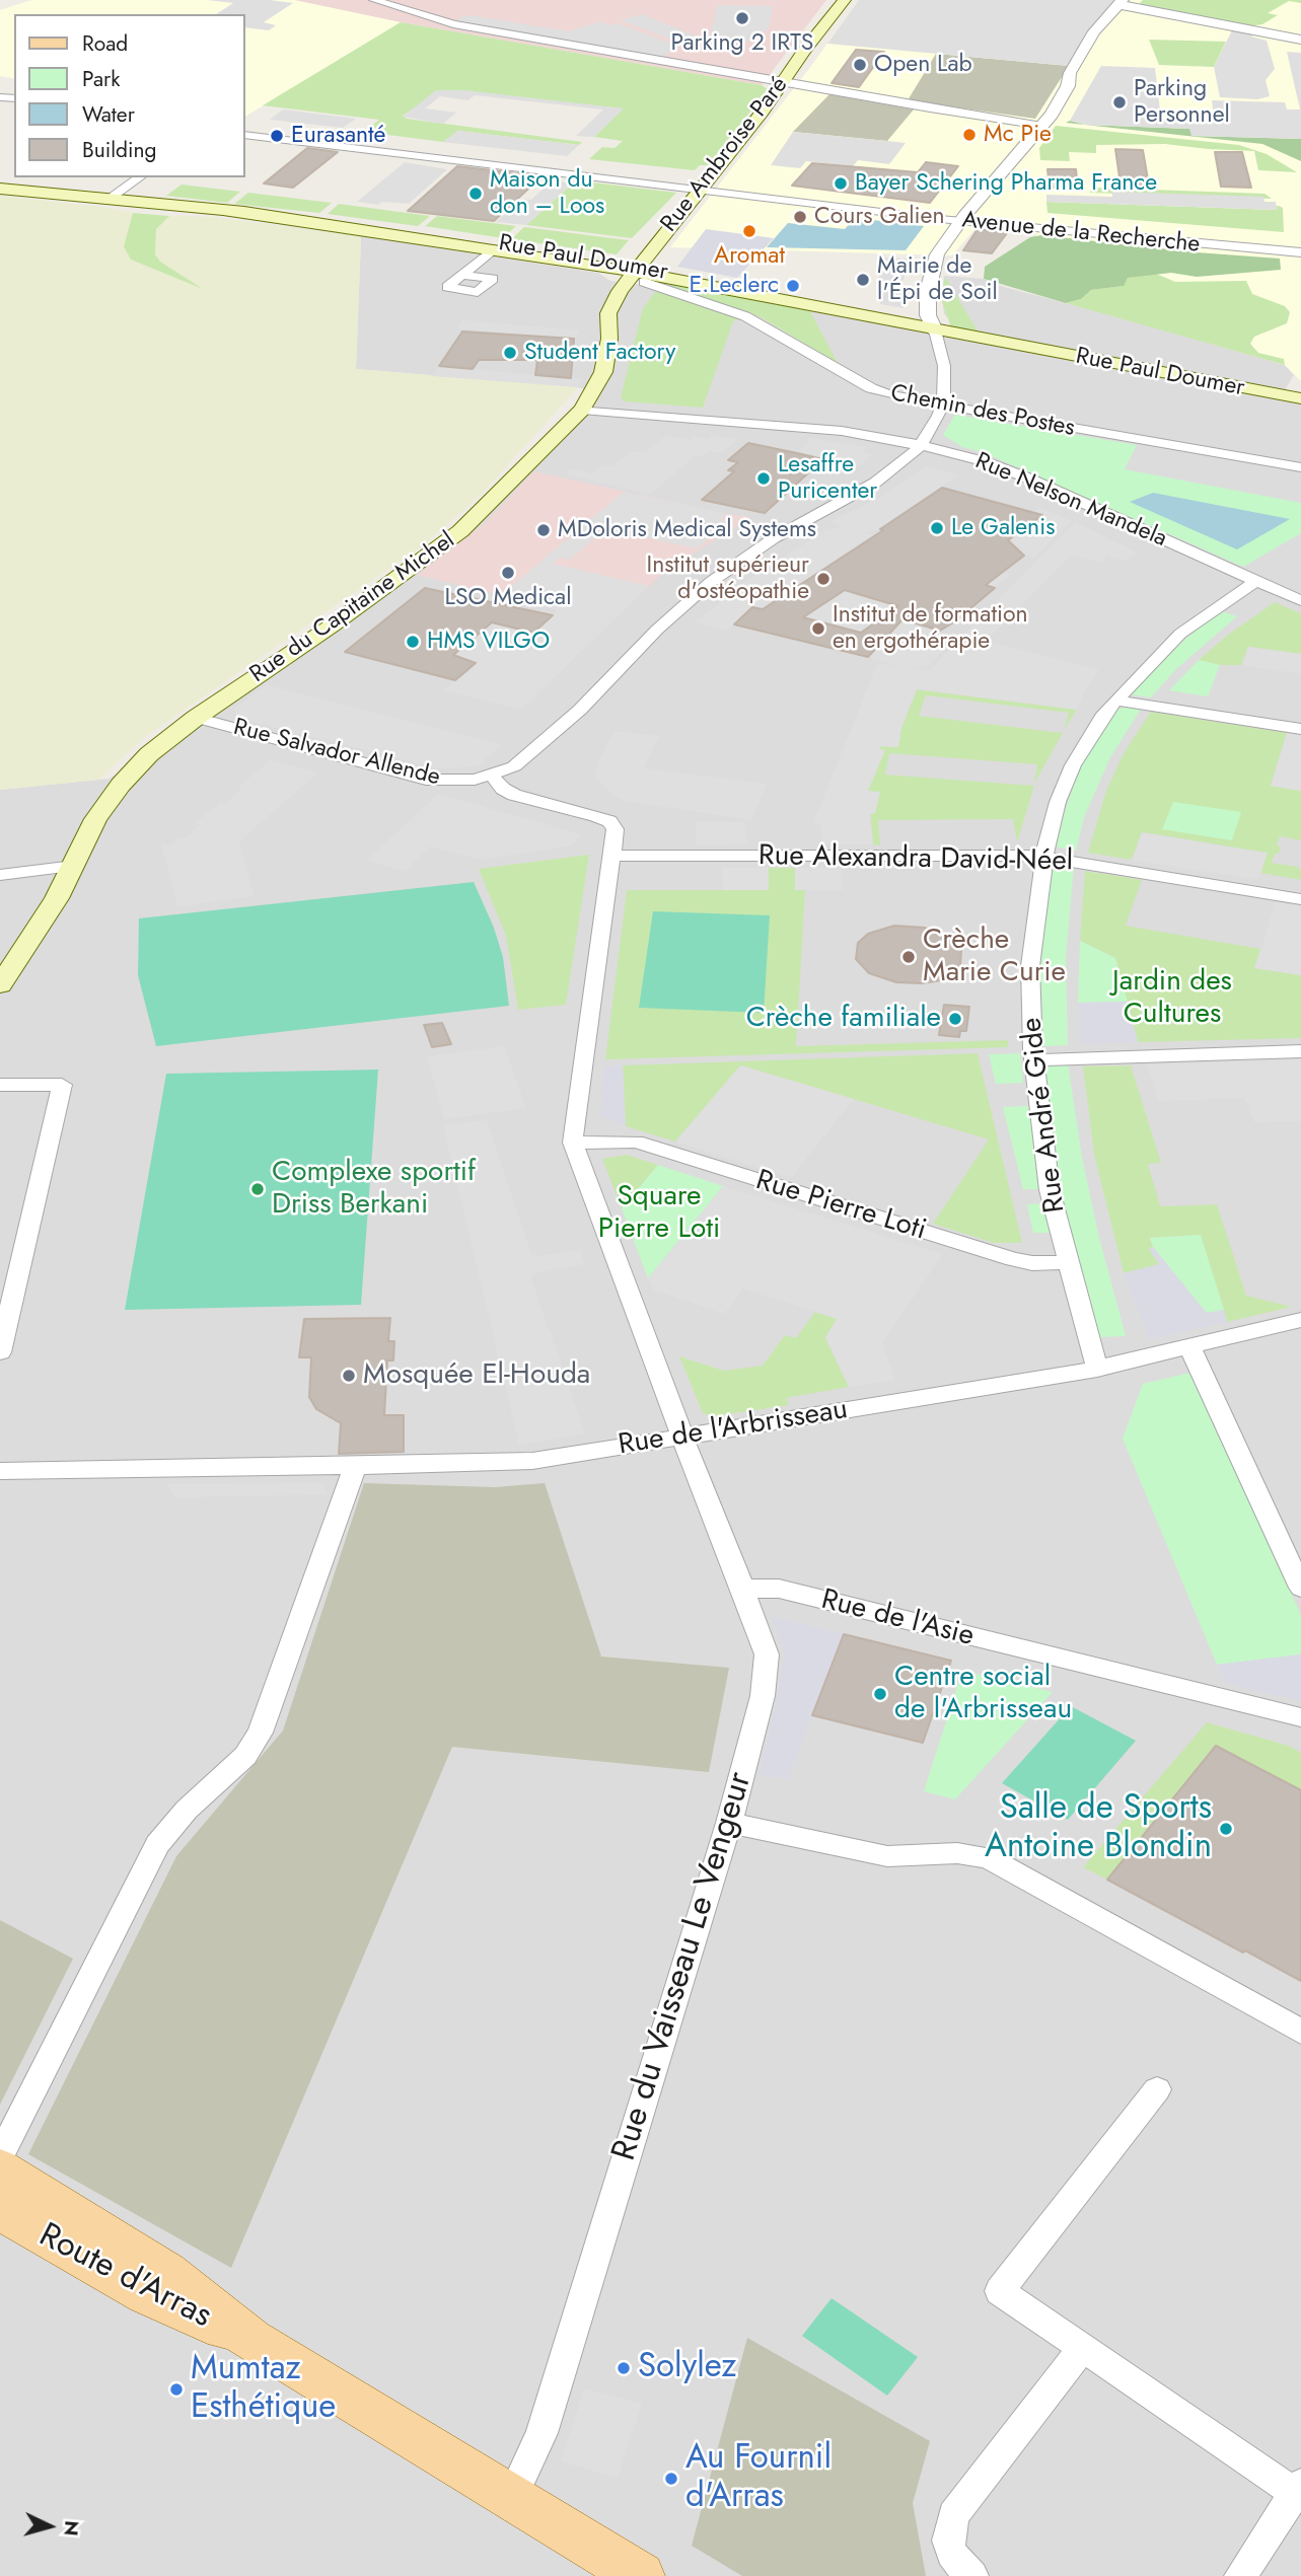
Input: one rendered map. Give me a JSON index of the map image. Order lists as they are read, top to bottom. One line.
{"streets":{"main road":["Rue Ambroise Paré","Rue Paul Doumer","Rue du Capitaine Michel","Route d'Arras"],"street":["Avenue de la Recherche","Chemin des Postes","Rue Nelson Mandela","Rue Salvador Allende","Rue Alexandra David-Néel","Rue André Gide","Rue Pierre Loti","Rue de l'Arbrisseau","Rue de l'Asie","Rue du Vaisseau Le Vengeur"]},"crossings":[["Rue Ambroise Paré","Avenue de la Recherche"],["Rue Ambroise Paré","Rue Paul Doumer"],["Rue Ambroise Paré","Chemin des Postes"],["Rue Ambroise Paré","Rue du Capitaine Michel"],["Rue Paul Doumer","Chemin des Postes"],["Rue Paul Doumer","Rue du Capitaine Michel"],["Rue Paul Doumer","Rue Salvador Allende"],["Chemin des Postes","Rue du Capitaine Michel"],["Chemin des Postes","Rue Salvador Allende"],["Rue Nelson Mandela","Rue du Capitaine Michel"],["Rue Nelson Mandela","Rue Salvador Allende"],["Rue Nelson Mandela","Rue André Gide"],["Rue du Capitaine Michel","Rue Salvador Allende"],["Rue Alexandra David-Néel","Rue André Gide"],["Rue André Gide","Rue Pierre Loti"],["Rue André Gide","Rue de l'Arbrisseau"],["Rue Pierre Loti","Rue du Vaisseau Le Vengeur"],["Rue de l'Arbrisseau","Rue du Vaisseau Le Vengeur"],["Rue de l'Asie","Rue du Vaisseau Le Vengeur"]],"parks":["Jardin des Cultures","Square Pierre Loti"],"places":["Parking 2 IRTS","Open Lab","Parking Personnel","Mc Pie","Eurasanté","Bayer Schering Pharma France","Maison du don – Loos","Cours Galien","Aromat","Mairie de l'Épi de Soil","E.Leclerc","Student Factory","Lesaffre Puricenter","Le Galenis","MDoloris Medical Systems","LSO Medical","Institut supérieur d'ostéopathie","Institut de formation en ergothérapie","HMS VILGO","Crèche Marie Curie","Crèche familiale","Complexe sportif Driss Berkani","Mosquée El-Houda","Centre social de l'Arbrisseau","Salle de Sports Antoine Blondin","Solylez","Mumtaz Esthétique","Au Fournil d'Arras"],"legend":["Road","Park","Water","Building"],"north":"right"}
